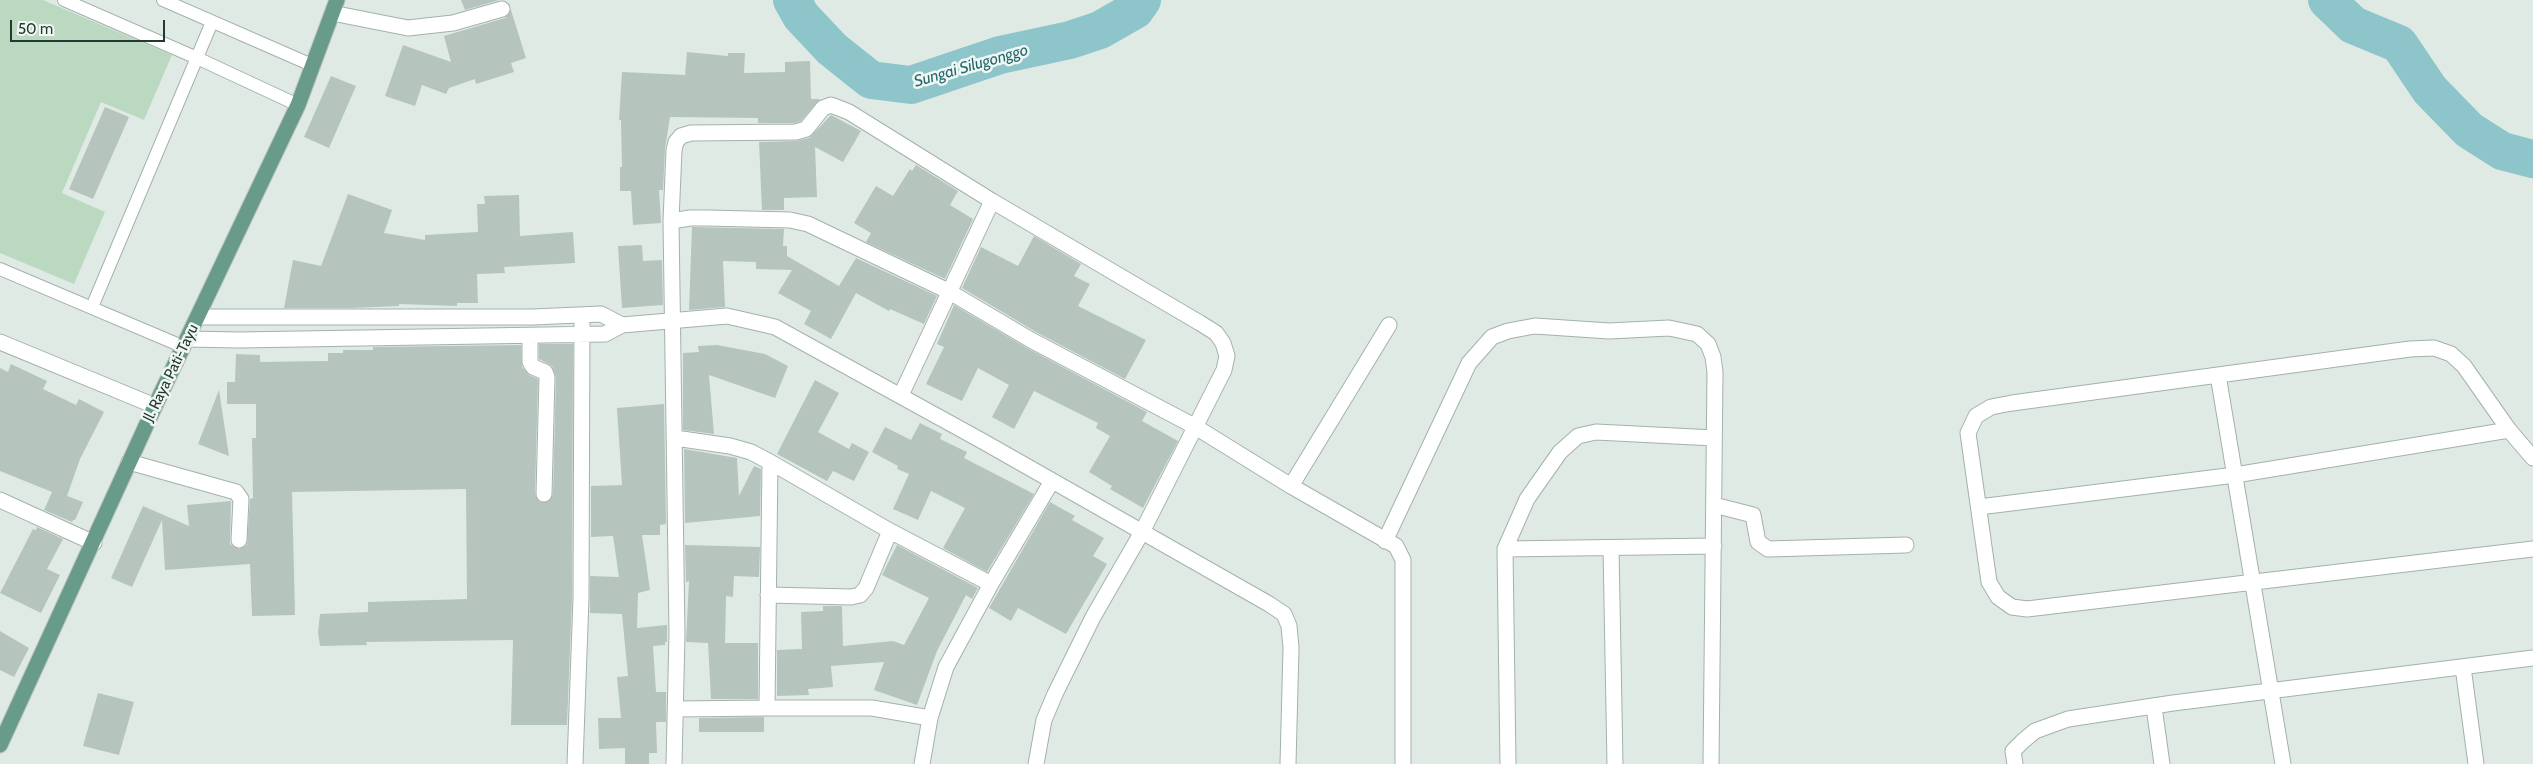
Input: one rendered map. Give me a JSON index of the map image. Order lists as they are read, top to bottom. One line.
{"streets":{"main road":["Jl. Raya Pati-Tayu"]},"water":["Sungai Silugonggo"],"scale_bar":"50 m"}
